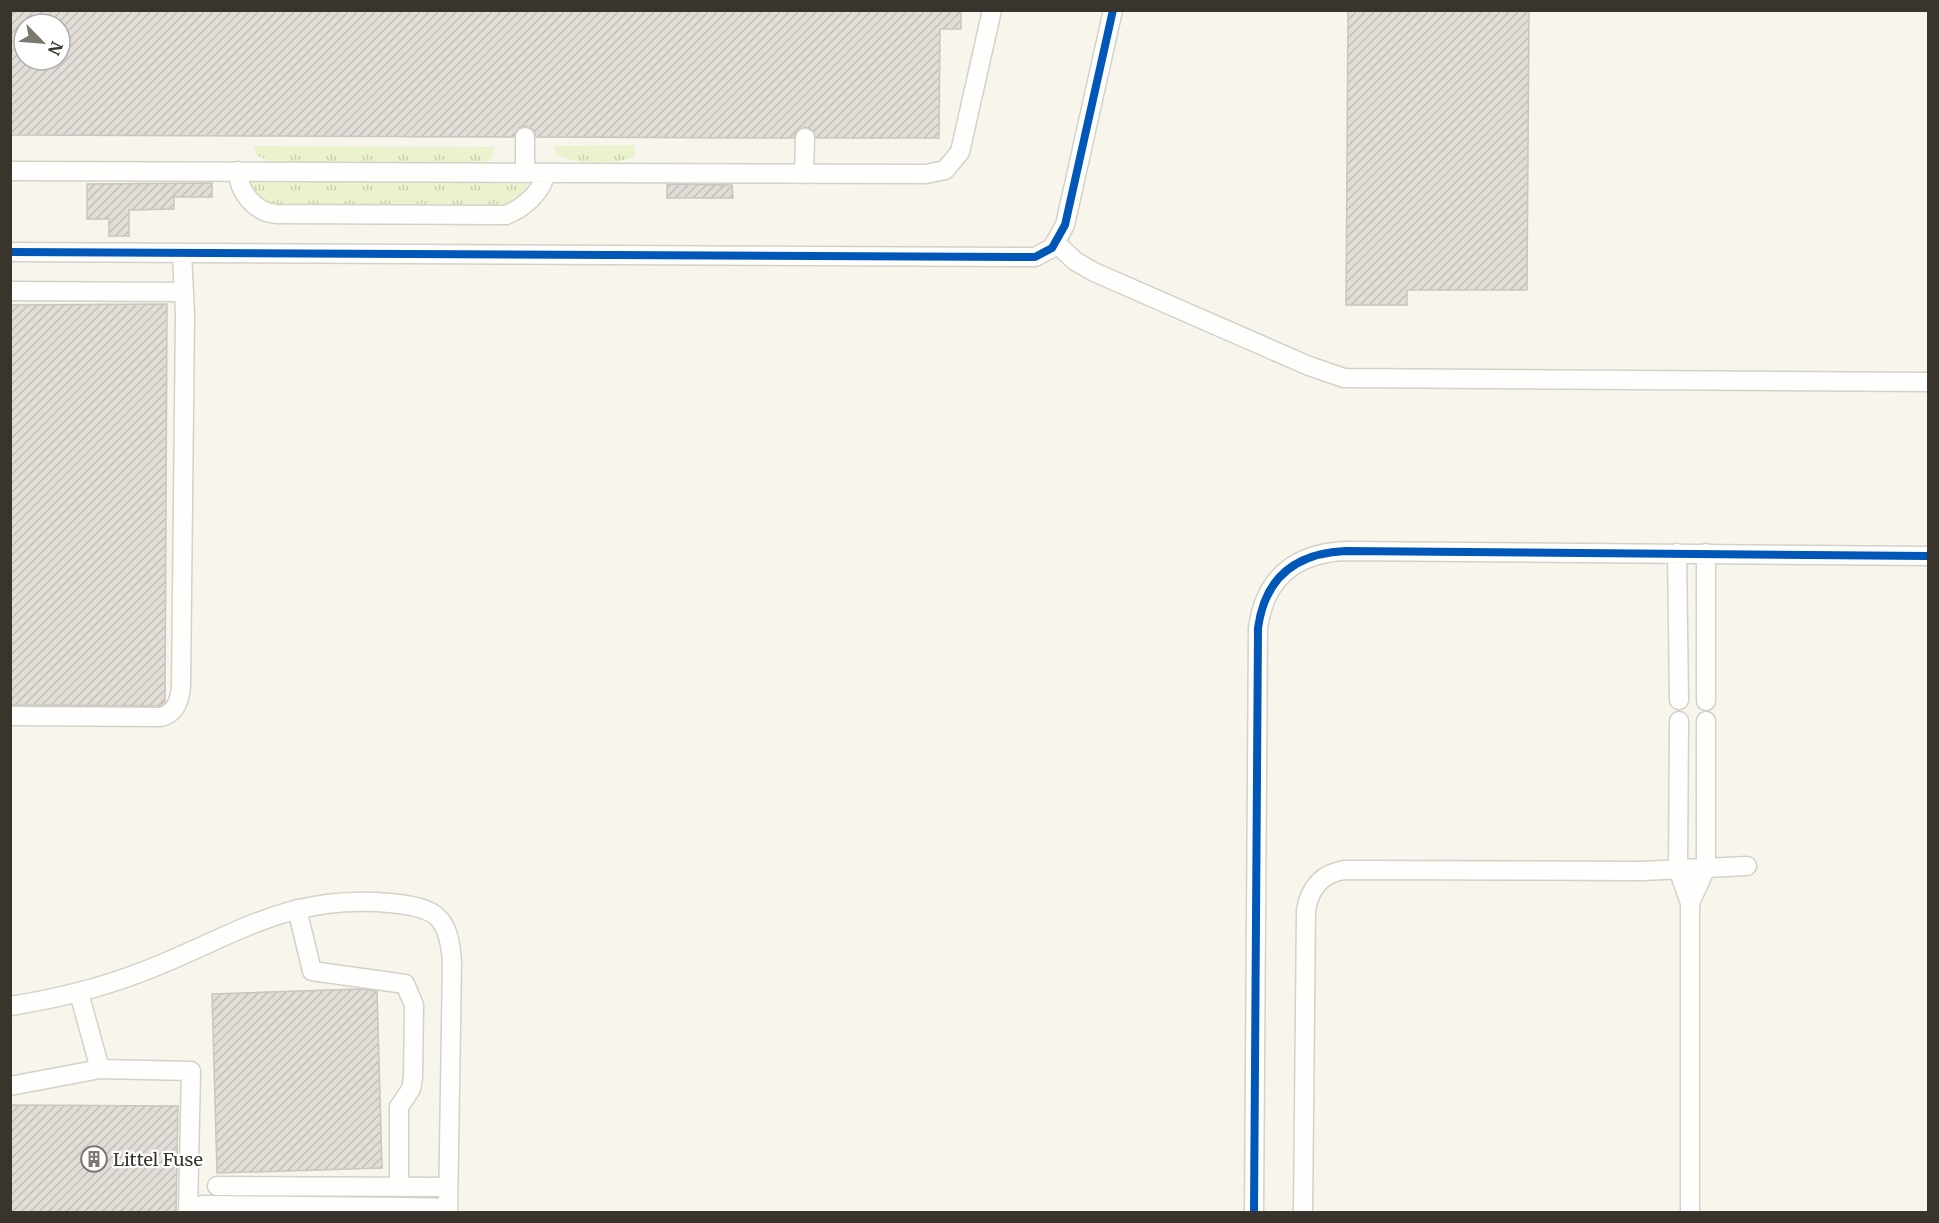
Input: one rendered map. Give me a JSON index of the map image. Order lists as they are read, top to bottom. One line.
{"places":{"building":["Littel Fuse"]},"north":"bottom right"}
